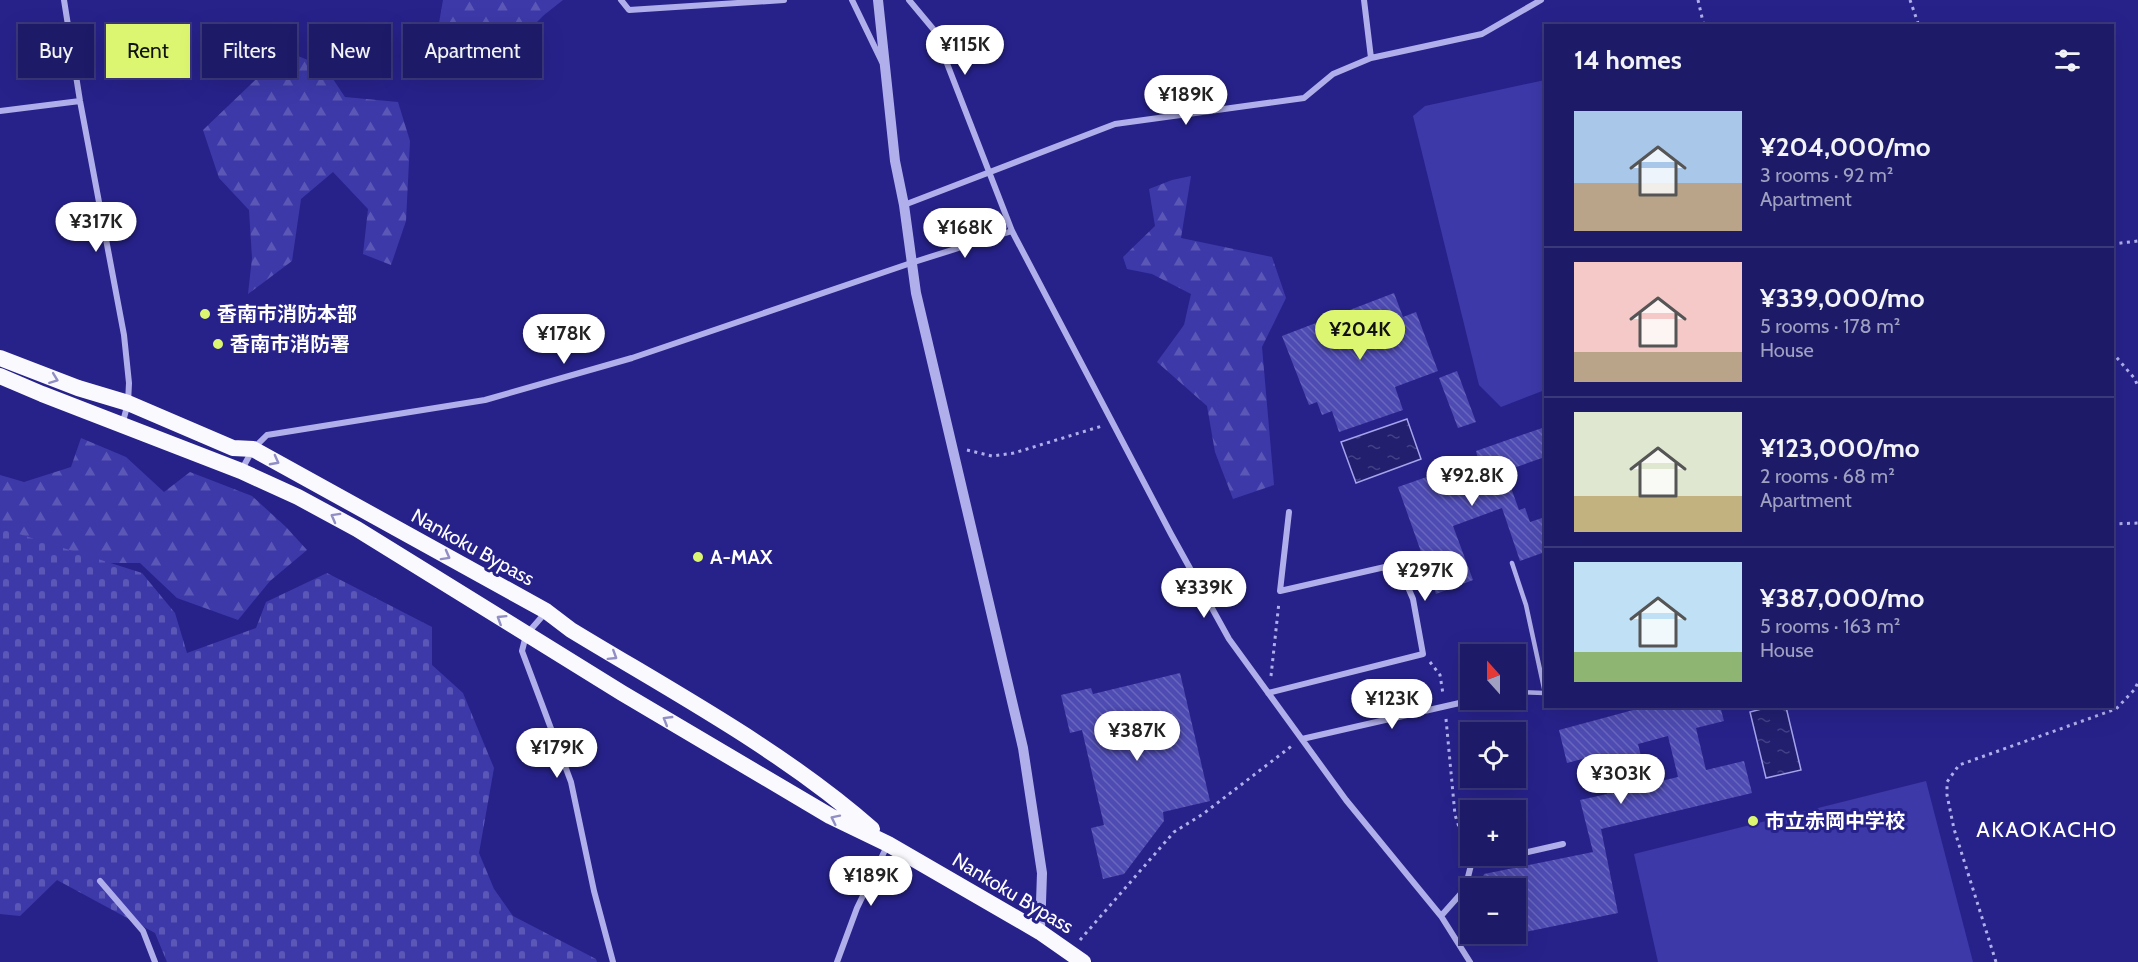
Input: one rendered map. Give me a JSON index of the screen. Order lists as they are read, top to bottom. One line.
{"streets":{"highway":["Nankoku Bypass"]},"districts":["AKAOKACHO"],"places":["香南市消防本部","香南市消防署","A-MAX","市立赤岡中学校"],"north":"top","page":{"chip":["Buy","Rent","Filters","New","Apartment"],"heading":"14 homes","price":["¥115K","¥189K","¥317K","¥168K","¥204K","¥178K","¥92.8K","¥297K","¥339K","¥123K","¥387K","¥179K","¥303K","¥189K"],"list":[{"name":"¥204,000/mo","note":"3 rooms · 92 m² · Apartment"},{"name":"¥339,000/mo","note":"5 rooms · 178 m² · House"},{"name":"¥123,000/mo","note":"2 rooms · 68 m² · Apartment"},{"name":"¥387,000/mo","note":"5 rooms · 163 m² · House"}],"map_buttons":["+","−"]}}
